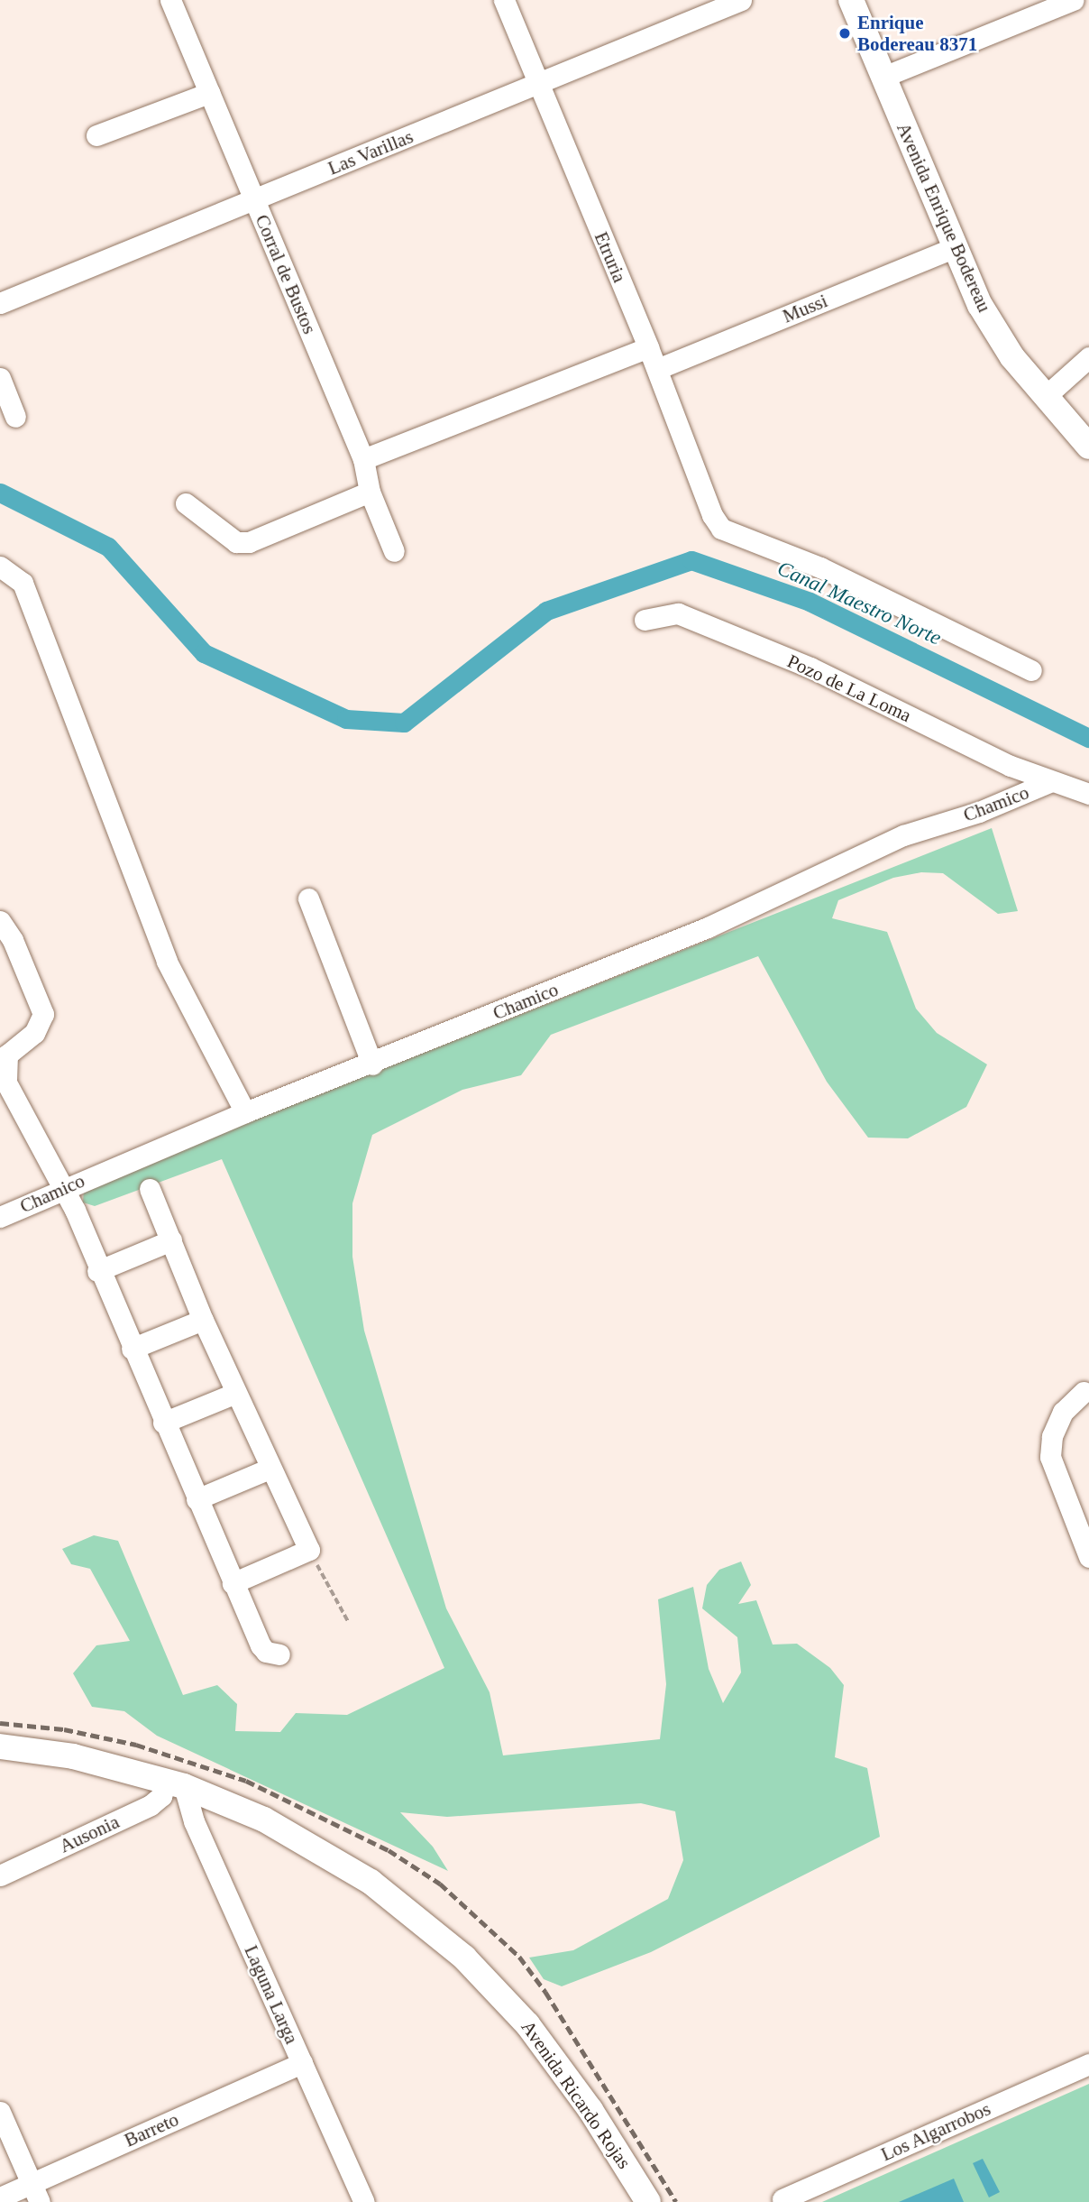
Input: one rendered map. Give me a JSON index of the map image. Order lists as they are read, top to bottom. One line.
{"streets":{"main road":["Avenida Enrique Bodereau","Avenida Ricardo Rojas"],"street":["Las Varillas","Etruria","Corral de Bustos","Mussi","Pozo de La Loma","Chamico","Ausonia","Laguna Larga","Barreto","Los Algarrobos"]},"crossings":[["Las Varillas","Etruria"],["Las Varillas","Corral de Bustos"],["Avenida Enrique Bodereau","Mussi"],["Etruria","Mussi"],["Pozo de La Loma","Chamico"],["Ausonia","Laguna Larga"],["Ausonia","Avenida Ricardo Rojas"],["Laguna Larga","Avenida Ricardo Rojas"],["Laguna Larga","Barreto"]],"water":["Canal Maestro Norte"],"places":["Enrique Bodereau 8371"]}
